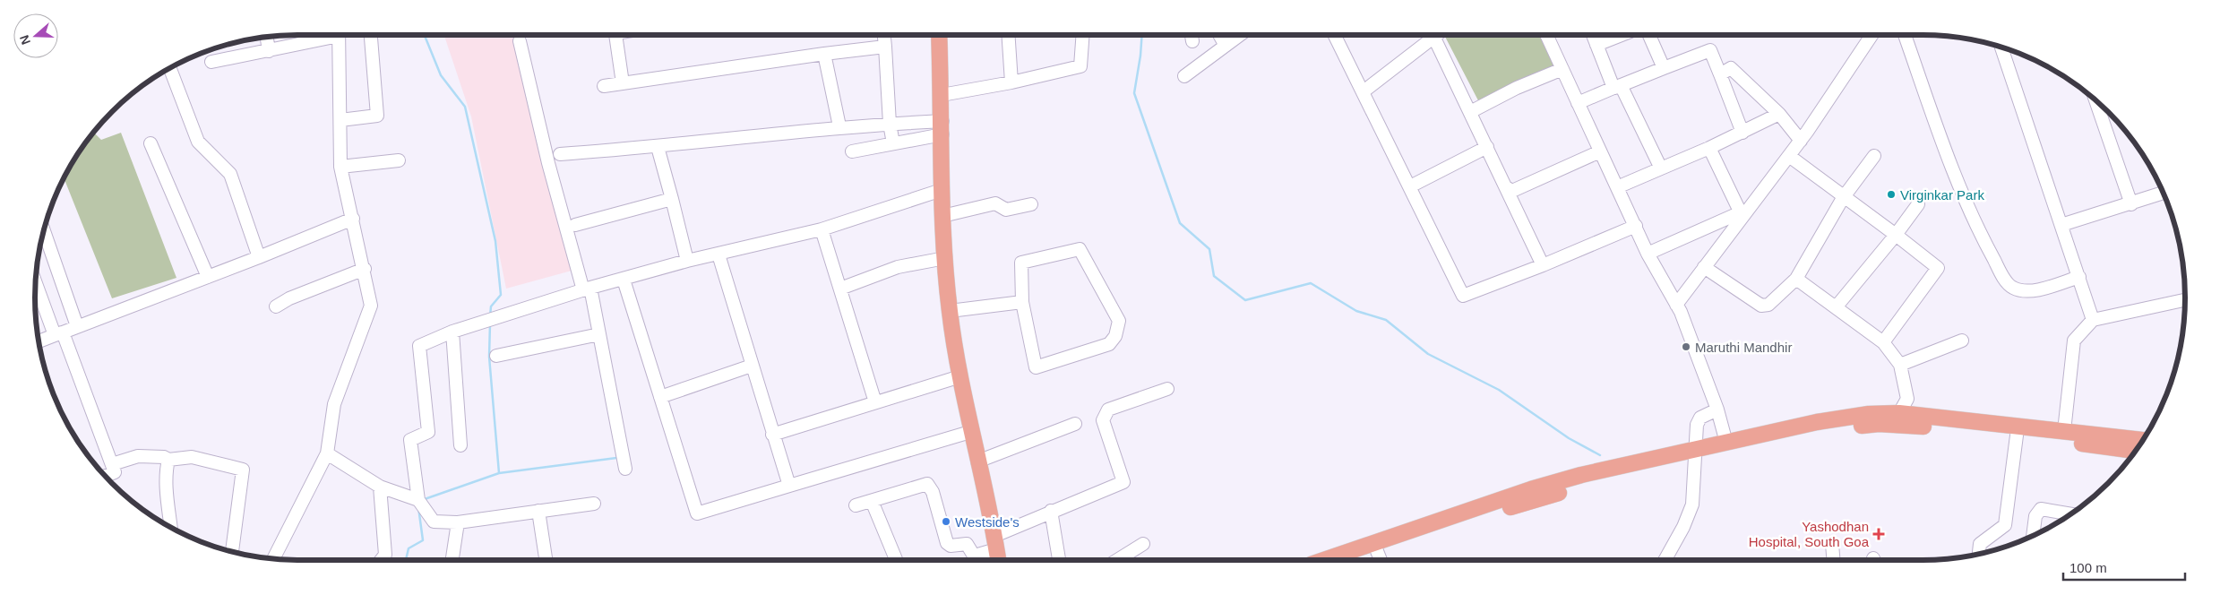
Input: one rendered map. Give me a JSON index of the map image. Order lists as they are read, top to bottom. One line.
{"places":{"other":["Virginkar Park","Maruthi Mandhir","Westside's"],"health":["Yashodhan Hospital, South Goa"]},"scale_bar":"100 m","north":"left"}
